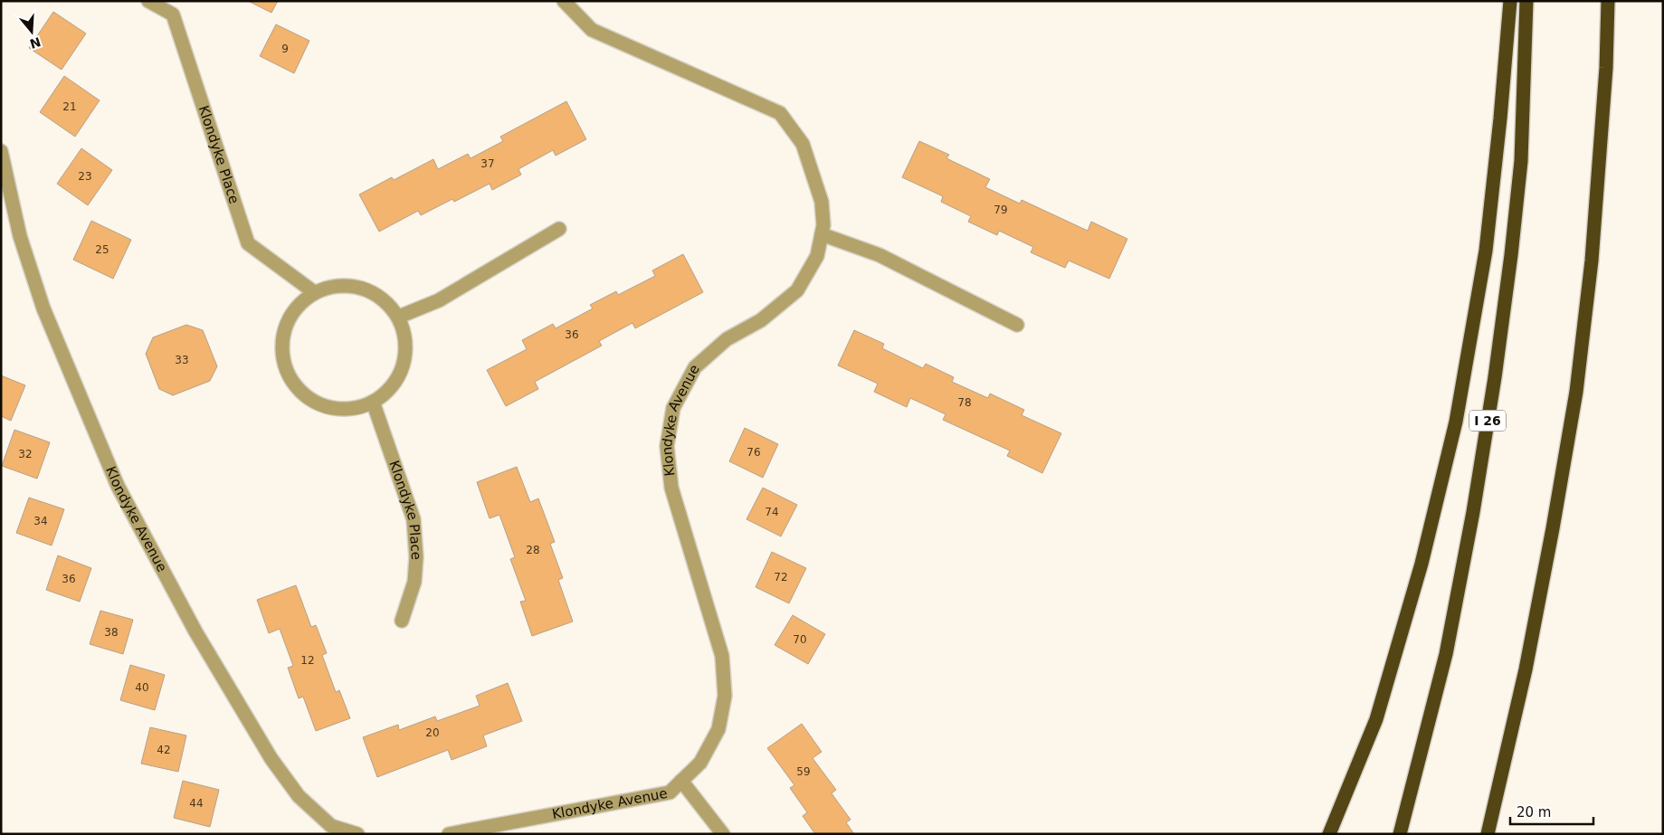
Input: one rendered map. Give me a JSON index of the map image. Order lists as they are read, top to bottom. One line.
{"streets":{"highway":["I 26"],"street":["Klondyke Place","Klondyke Avenue"]},"house_numbers":["9","21","37","23","79","25","36","33","78","76","32","74","34","28","72","36","38","70","12","40","20","42","59","44"],"scale_bar":"20 m","north":"bottom"}
